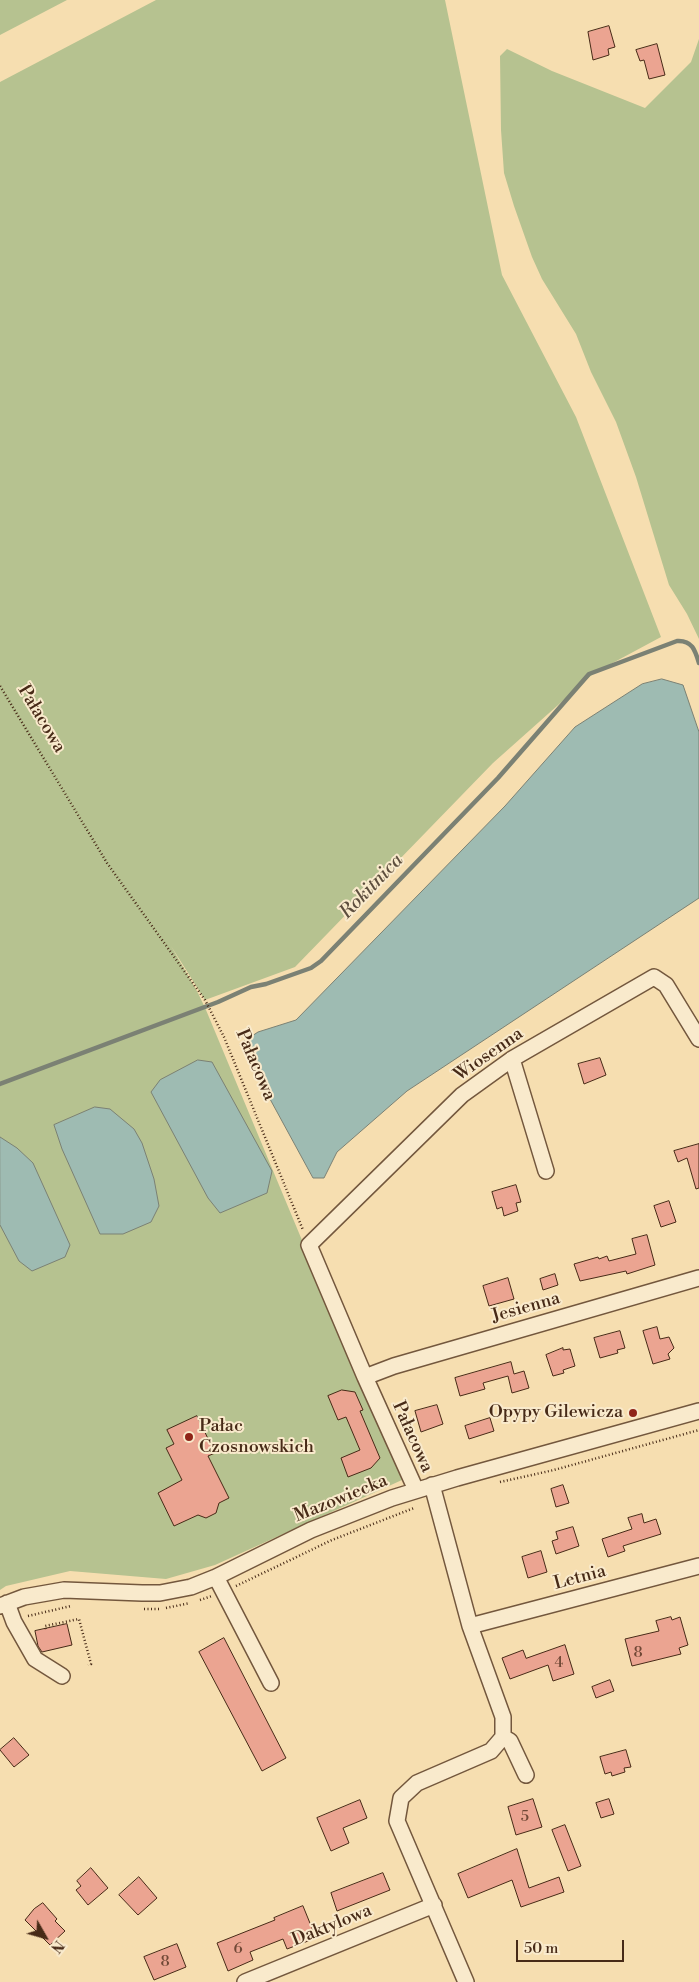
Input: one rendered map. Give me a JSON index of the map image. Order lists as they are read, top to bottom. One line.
{"streets":{"street":["Pałacowa","Wiosenna","Jesienna","Mazowiecka","Letnia","Daktylowa"]},"crossings":[["Pałacowa","Wiosenna"],["Pałacowa","Jesienna"],["Pałacowa","Mazowiecka"]],"water":["Rokitnica"],"places":["Opypy Gilewicza","Pałac Czosnowskich"],"house_numbers":["8","4","5","6","8"],"scale_bar":"50 m","north":"bottom right"}
